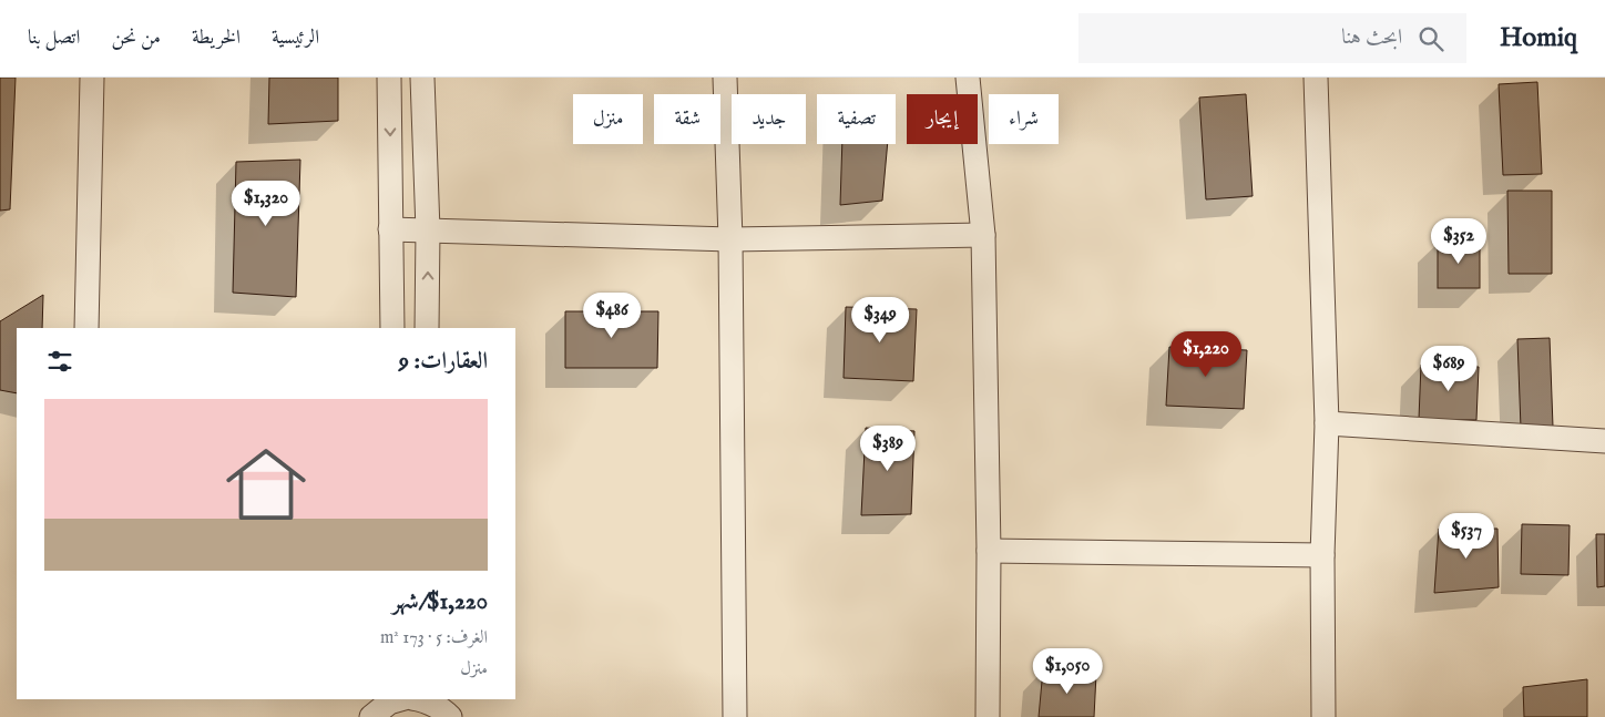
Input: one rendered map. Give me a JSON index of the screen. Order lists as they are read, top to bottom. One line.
{"page":{"header":"Homiq","search":"ابحث هنا","nav":["الرئيسية","الخريطة","من نحن","اتصل بنا"],"chip":["شراء","إيجار","تصفية","جديد","شقة","منزل"],"price":["$1,320","$352","$486","$349","$1,220","$689","$389","$537","$1,050"],"heading":"العقارات: 9","list":[{"name":"$1,220/شهر","note":"الغرف: 5 · 173 m² · منزل"}]}}
